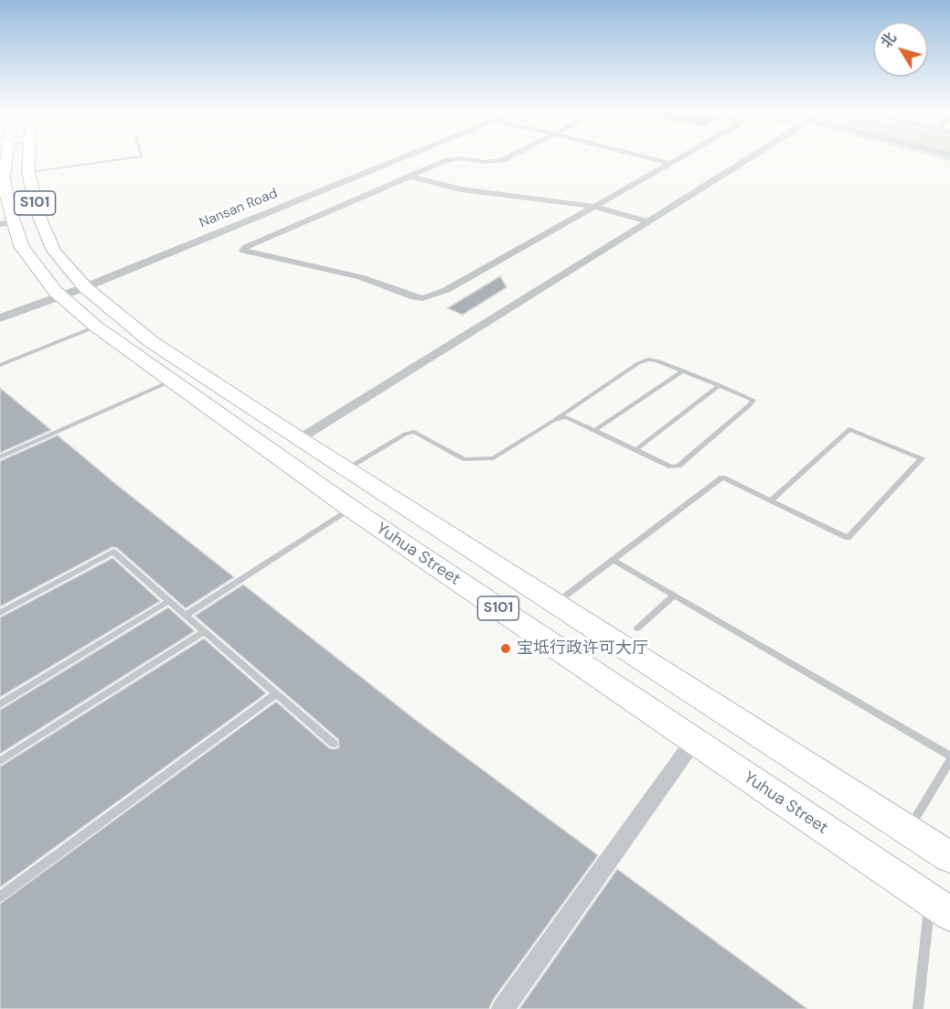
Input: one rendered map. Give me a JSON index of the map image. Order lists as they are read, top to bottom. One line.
{"streets":{"main road":["S101","Yuhua Street"],"street":["Nansan Road"]},"crossings":[["Nansan Road","Yuhua Street"]],"places":["宝坻行政许可大厅"],"north":"top left"}
